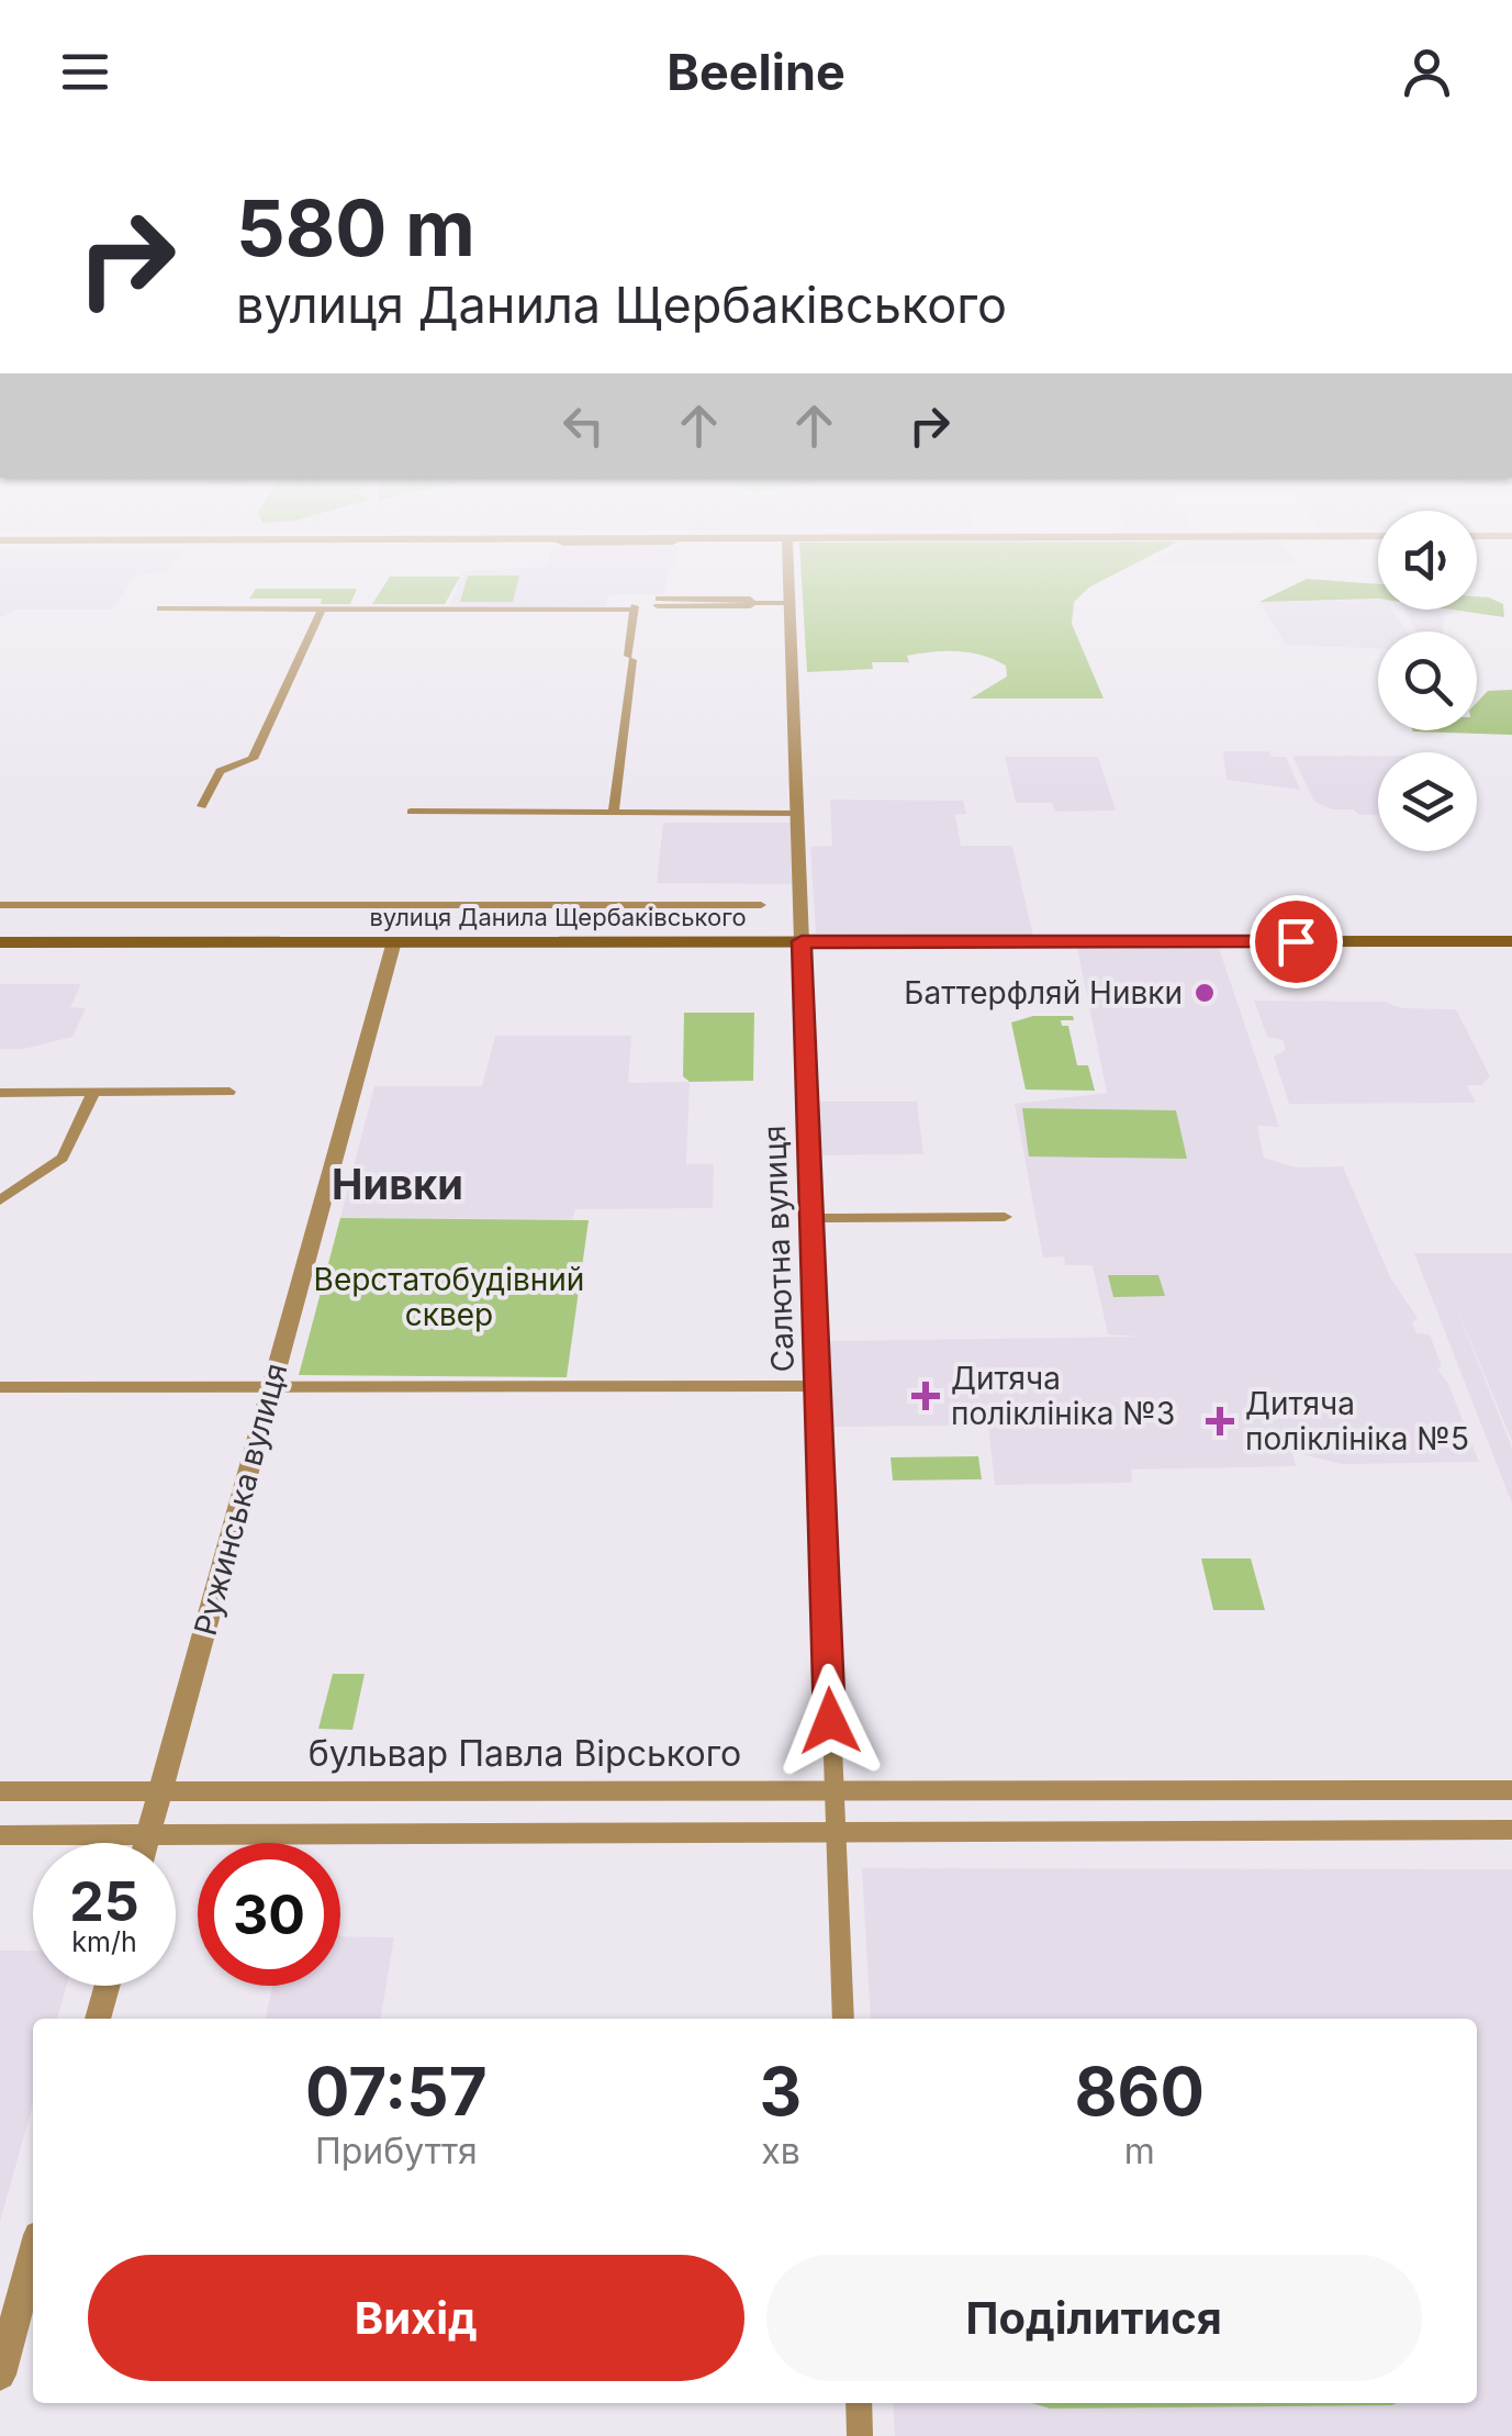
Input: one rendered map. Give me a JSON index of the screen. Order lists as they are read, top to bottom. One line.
{"streets":{"main road":["вулиця Данила Щербаківського"],"street":["Салютна вулиця","Ружинська вулиця","бульвар Павла Вірського"]},"crossings":[["вулиця Данила Щербаківського","Салютна вулиця"],["вулиця Данила Щербаківського","Ружинська вулиця"],["Салютна вулиця","бульвар Павла Вірського"],["Ружинська вулиця","бульвар Павла Вірського"]],"districts":["Нивки"],"parks":["Верстатобудівний сквер"],"places":{"other":["Баттерфляй Нивки"],"health":["Дитяча поліклініка №3","Дитяча поліклініка №5"]},"page":{"header":"Beeline","turn":["580 m","вулиця Данила Щербаківського"],"speed":"25 km/h","limit":"30","eta":["07:57","Прибуття","3","хв","860","m"],"buttons":["Вихід","Поділитися"]}}
